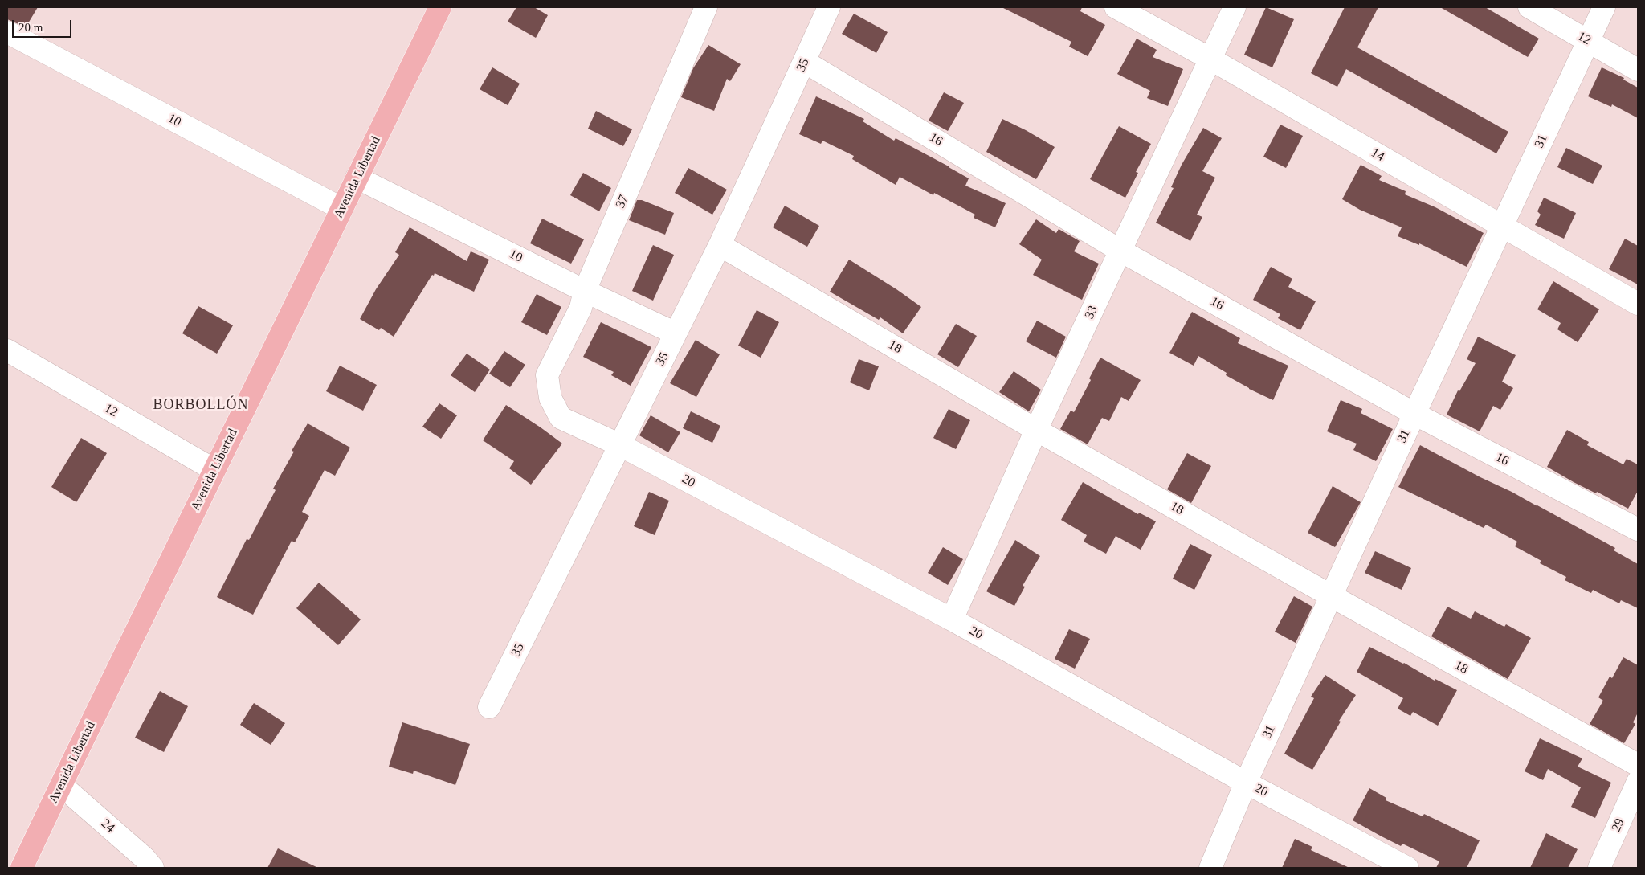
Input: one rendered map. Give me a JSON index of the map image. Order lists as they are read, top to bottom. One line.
{"streets":{"main road":["Avenida Libertad"],"street":["12","35","10","16","31","14","37","33","18","20","29","24"]},"crossings":[["12","31"],["12","Avenida Libertad"],["35","10"],["35","16"],["35","18"],["35","20"],["10","Avenida Libertad"],["10","37"],["16","31"],["16","33"],["31","14"],["31","18"],["31","20"],["14","33"],["Avenida Libertad","24"],["37","20"],["33","18"],["33","20"]],"districts":["BORBOLLÓN"],"scale_bar":"20 m"}
